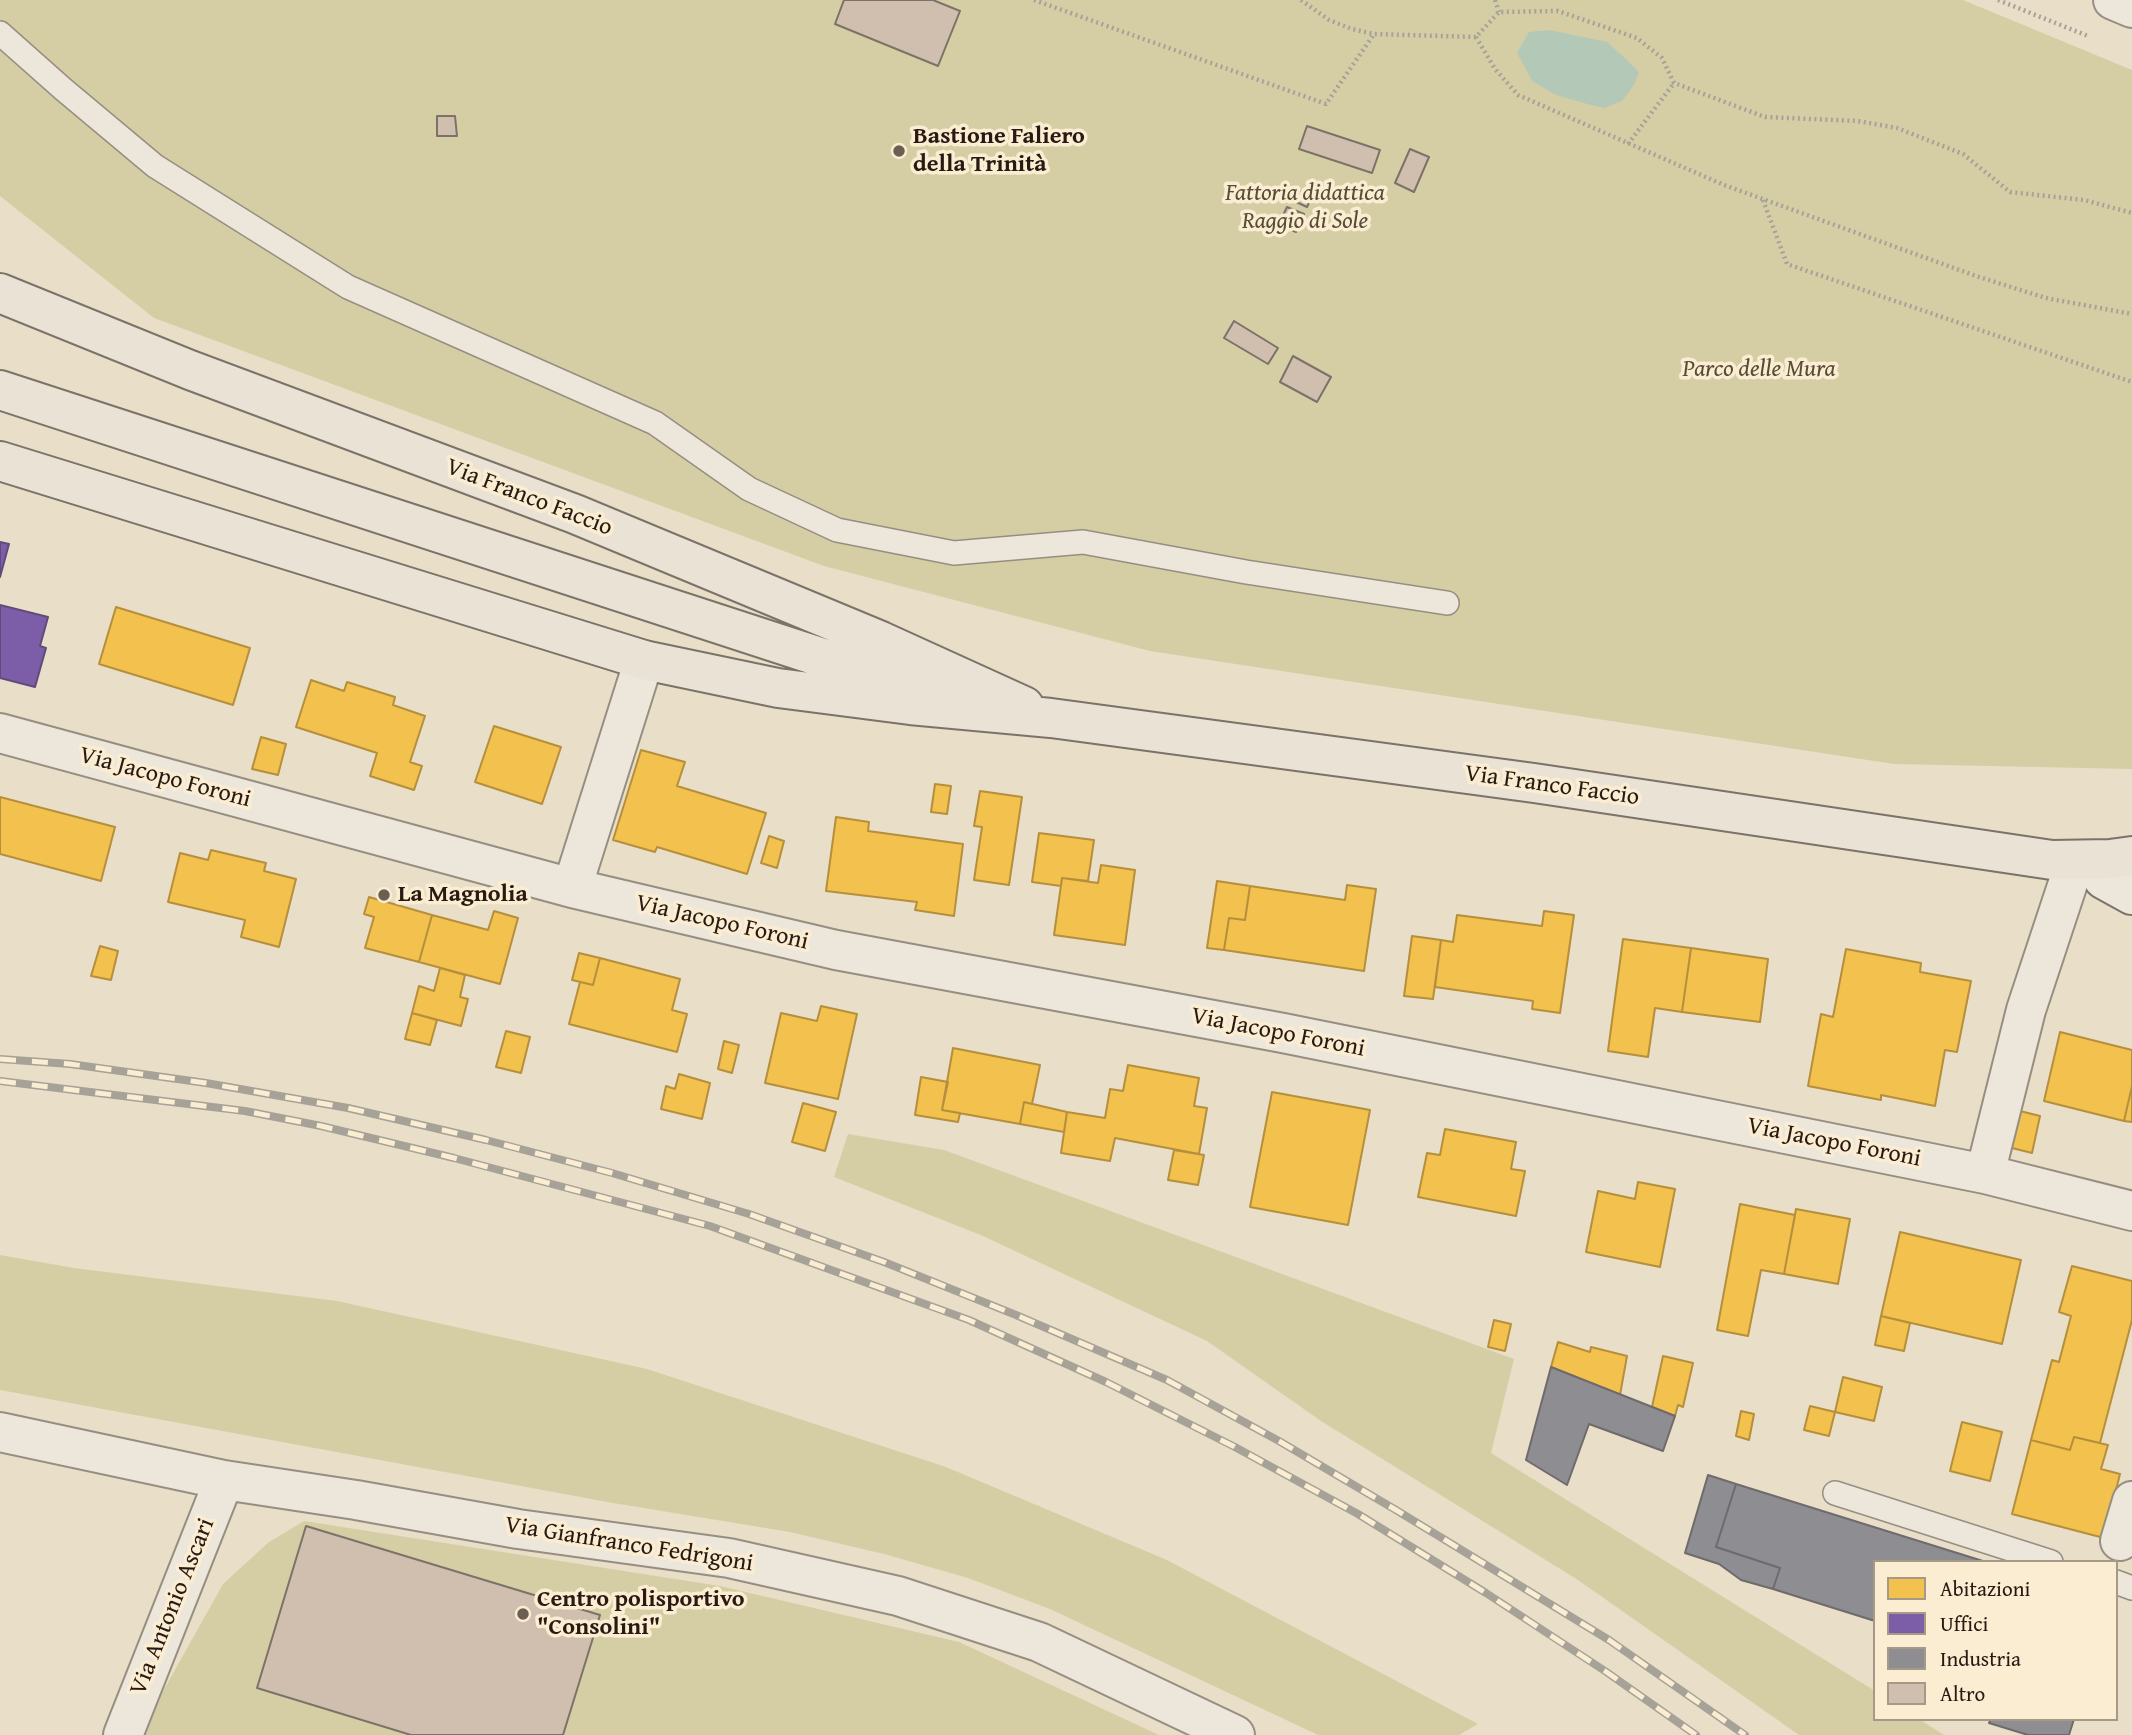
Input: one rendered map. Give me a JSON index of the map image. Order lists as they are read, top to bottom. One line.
{"streets":{"main road":["Via Franco Faccio"],"street":["Via Jacopo Foroni","Via Gianfranco Fedrigoni","Via Antonio Ascari"]},"crossings":[["Via Gianfranco Fedrigoni","Via Antonio Ascari"]],"parks":["Fattoria didattica Raggio di Sole","Parco delle Mura"],"places":["Bastione Faliero della Trinità","La Magnolia","Centro polisportivo \"Consolini\""],"legend":["Abitazioni","Uffici","Industria","Altro"]}
